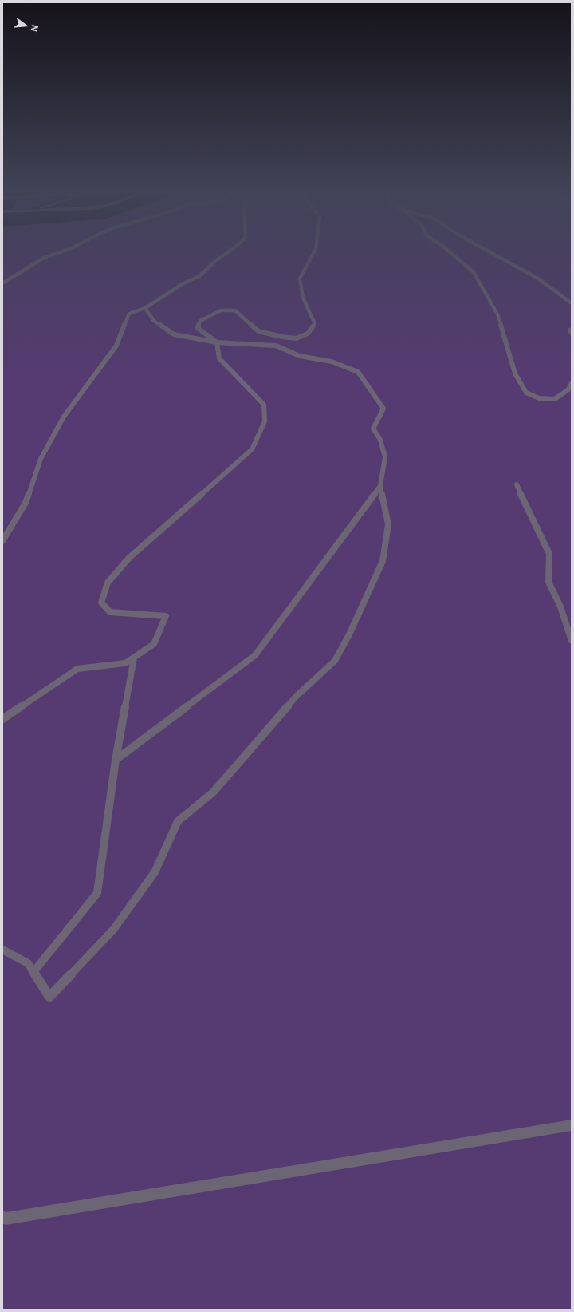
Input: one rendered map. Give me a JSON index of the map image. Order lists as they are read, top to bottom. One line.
{"north":"right"}
